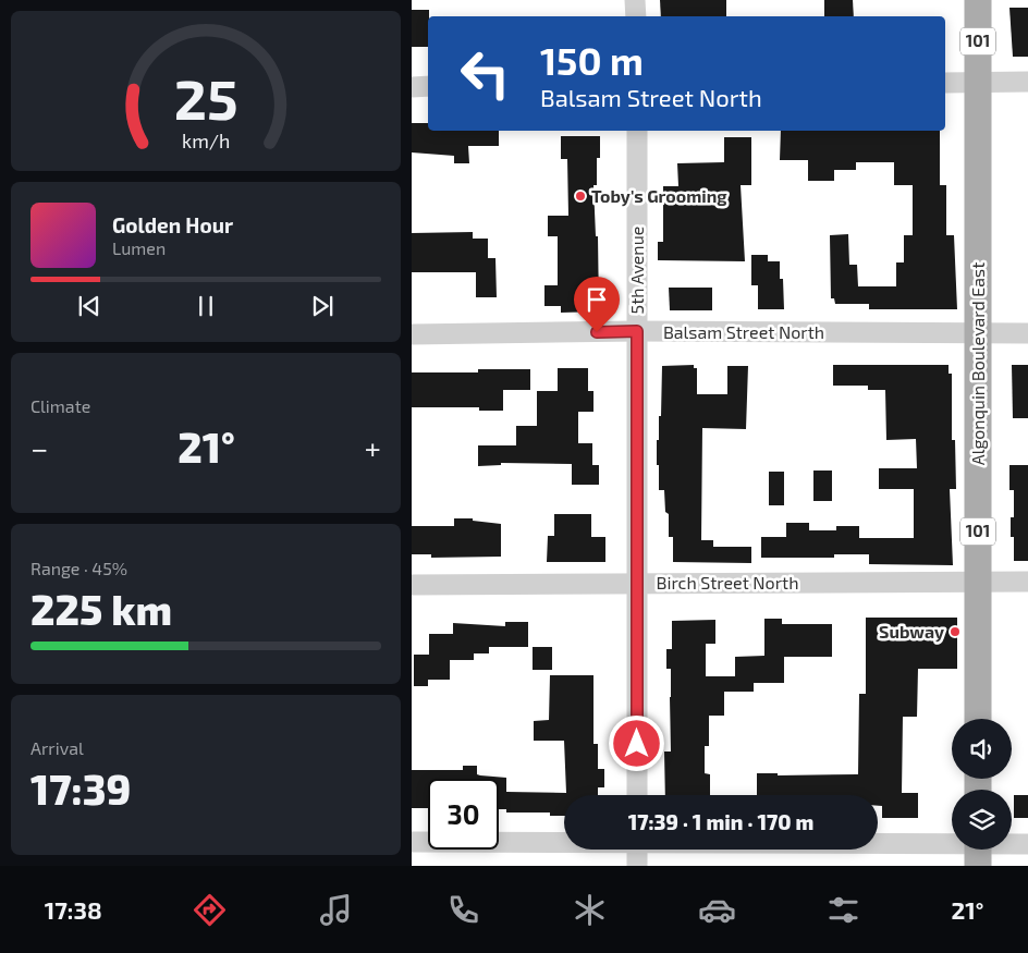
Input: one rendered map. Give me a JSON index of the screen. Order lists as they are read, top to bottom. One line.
{"streets":{"main road":["101","Algonquin Boulevard East"],"street":["5th Avenue","Balsam Street North","Birch Street North"]},"crossings":[["5th Avenue","Balsam Street North"],["5th Avenue","Birch Street North"],["Balsam Street North","Algonquin Boulevard East"],["Algonquin Boulevard East","Birch Street North"]],"places":["Toby's Grooming","Subway"],"page":{"turn":["150 m","Balsam Street North"],"song":["Golden Hour","Lumen"],"tile":["Climate",["Range · 45%","225 km"],["Arrival","17:39"]],"heat":["−","21°","+"],"limit":"30","trip":"17:39 · 1 min · 170 m","tabs":["17:38","21°"],"gauge":["25","km/h"]}}
